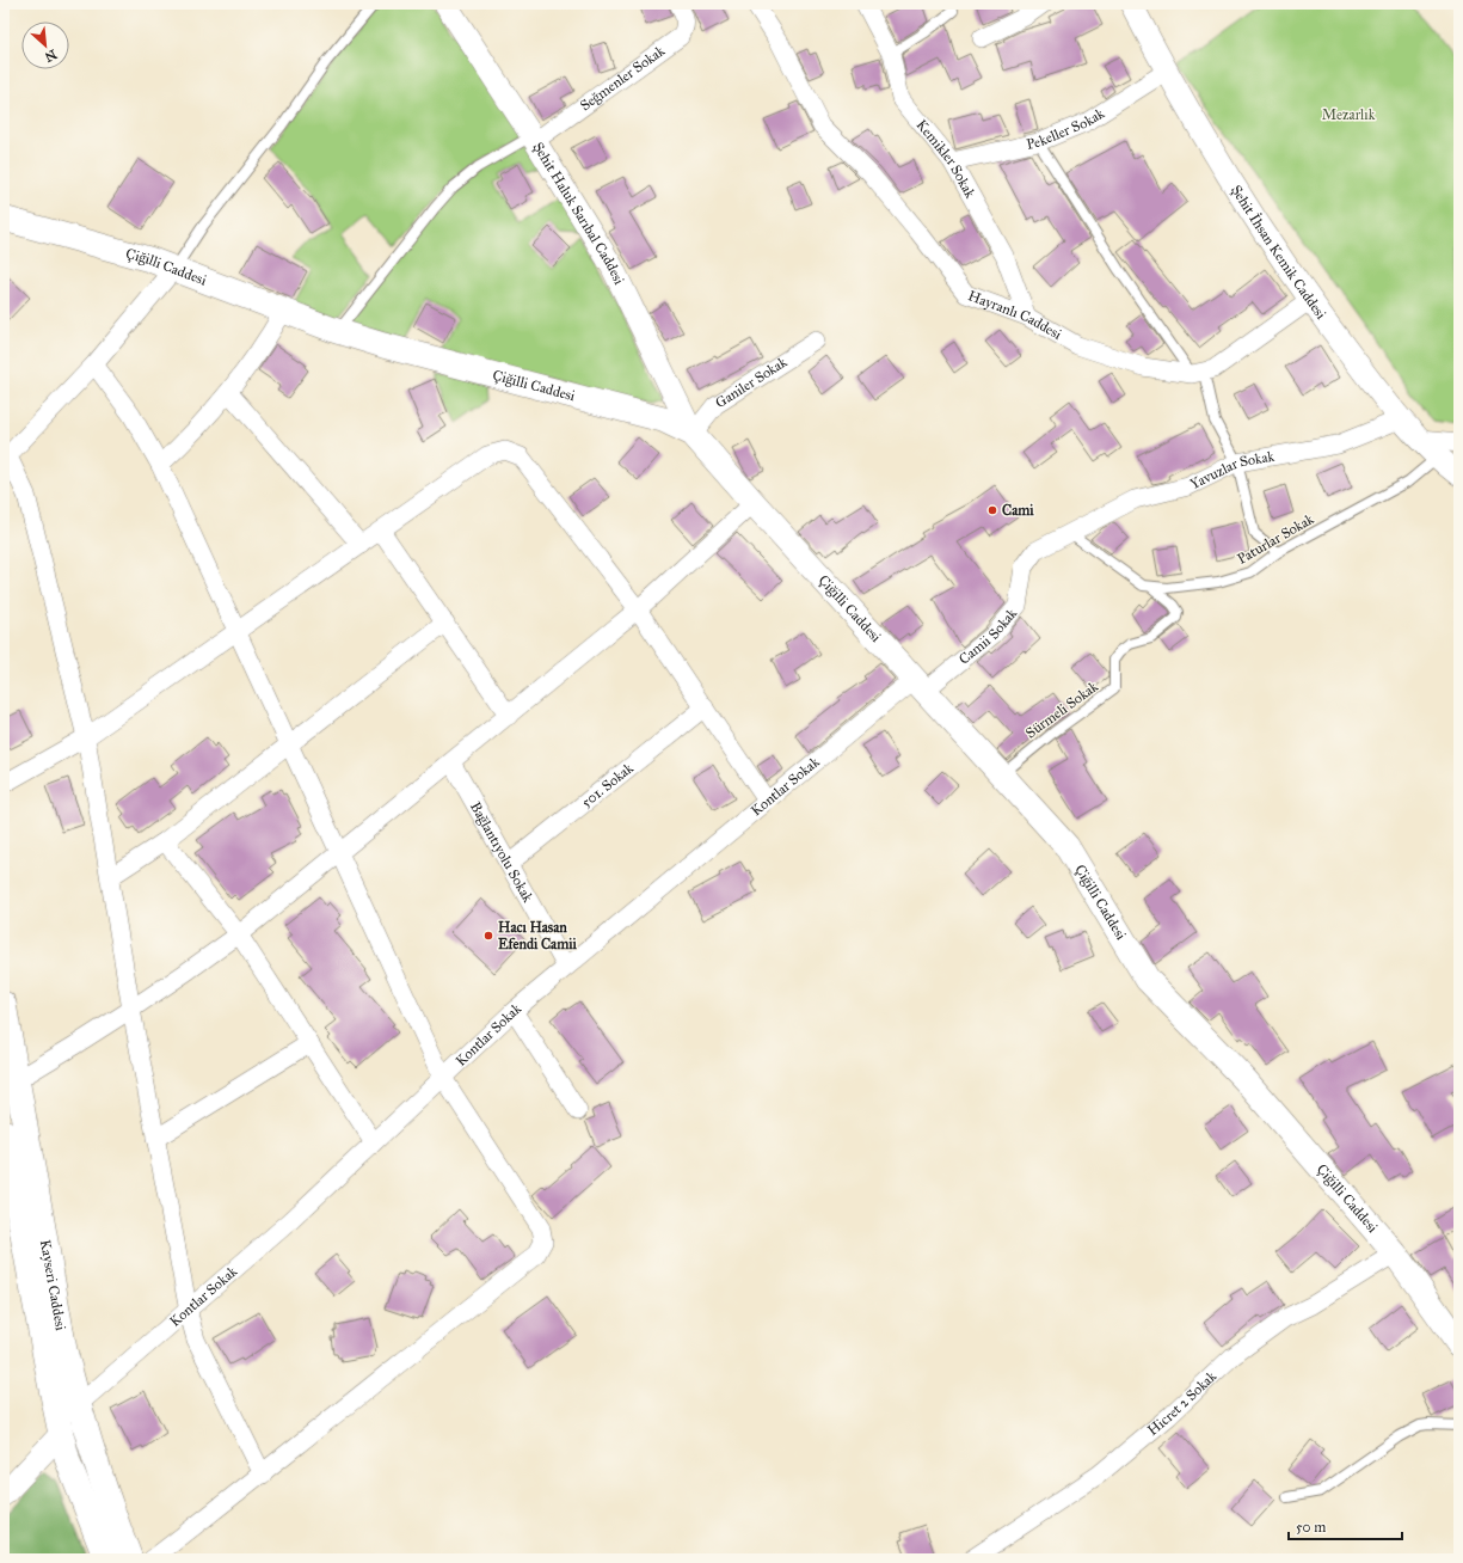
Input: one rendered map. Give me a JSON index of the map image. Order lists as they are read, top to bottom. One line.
{"streets":{"main road":["Çiğilli Caddesi","Kayseri Caddesi"],"street":["Seğmenler Sokak","Pekeller Sokak","Kemikler Sokak","Şehit Haluk Sarıbal Caddesi","Şehit İhsan Kemik Caddesi","Hayranlı Caddesi","Ganiler Sokak","Yavuzlar Sokak","Camii Sokak","501. Sokak","Kontlar Sokak","Bağlantıyolu Sokak","Hicret 2 Sokak"],"lane":["Paturlar Sokak","Sürmeli Sokak"]},"crossings":[["Seğmenler Sokak","Şehit Haluk Sarıbal Caddesi"],["Pekeller Sokak","Kemikler Sokak"],["Pekeller Sokak","Şehit İhsan Kemik Caddesi"],["Kemikler Sokak","Hayranlı Caddesi"],["Şehit Haluk Sarıbal Caddesi","Çiğilli Caddesi"],["Şehit Haluk Sarıbal Caddesi","Ganiler Sokak"],["Şehit İhsan Kemik Caddesi","Yavuzlar Sokak"],["Şehit İhsan Kemik Caddesi","Paturlar Sokak"],["Çiğilli Caddesi","Ganiler Sokak"],["Çiğilli Caddesi","Camii Sokak"],["Çiğilli Caddesi","Sürmeli Sokak"],["Çiğilli Caddesi","Kontlar Sokak"],["Çiğilli Caddesi","Hicret 2 Sokak"],["Yavuzlar Sokak","Paturlar Sokak"],["Yavuzlar Sokak","Camii Sokak"],["Paturlar Sokak","Camii Sokak"],["Paturlar Sokak","Sürmeli Sokak"],["Camii Sokak","Kontlar Sokak"],["501. Sokak","Bağlantıyolu Sokak"],["Kontlar Sokak","Bağlantıyolu Sokak"],["Kontlar Sokak","Kayseri Caddesi"]],"parks":["Mezarlık"],"places":["Cami","Hacı Hasan Efendi Camii"],"scale_bar":"50 m","north":"bottom right"}
